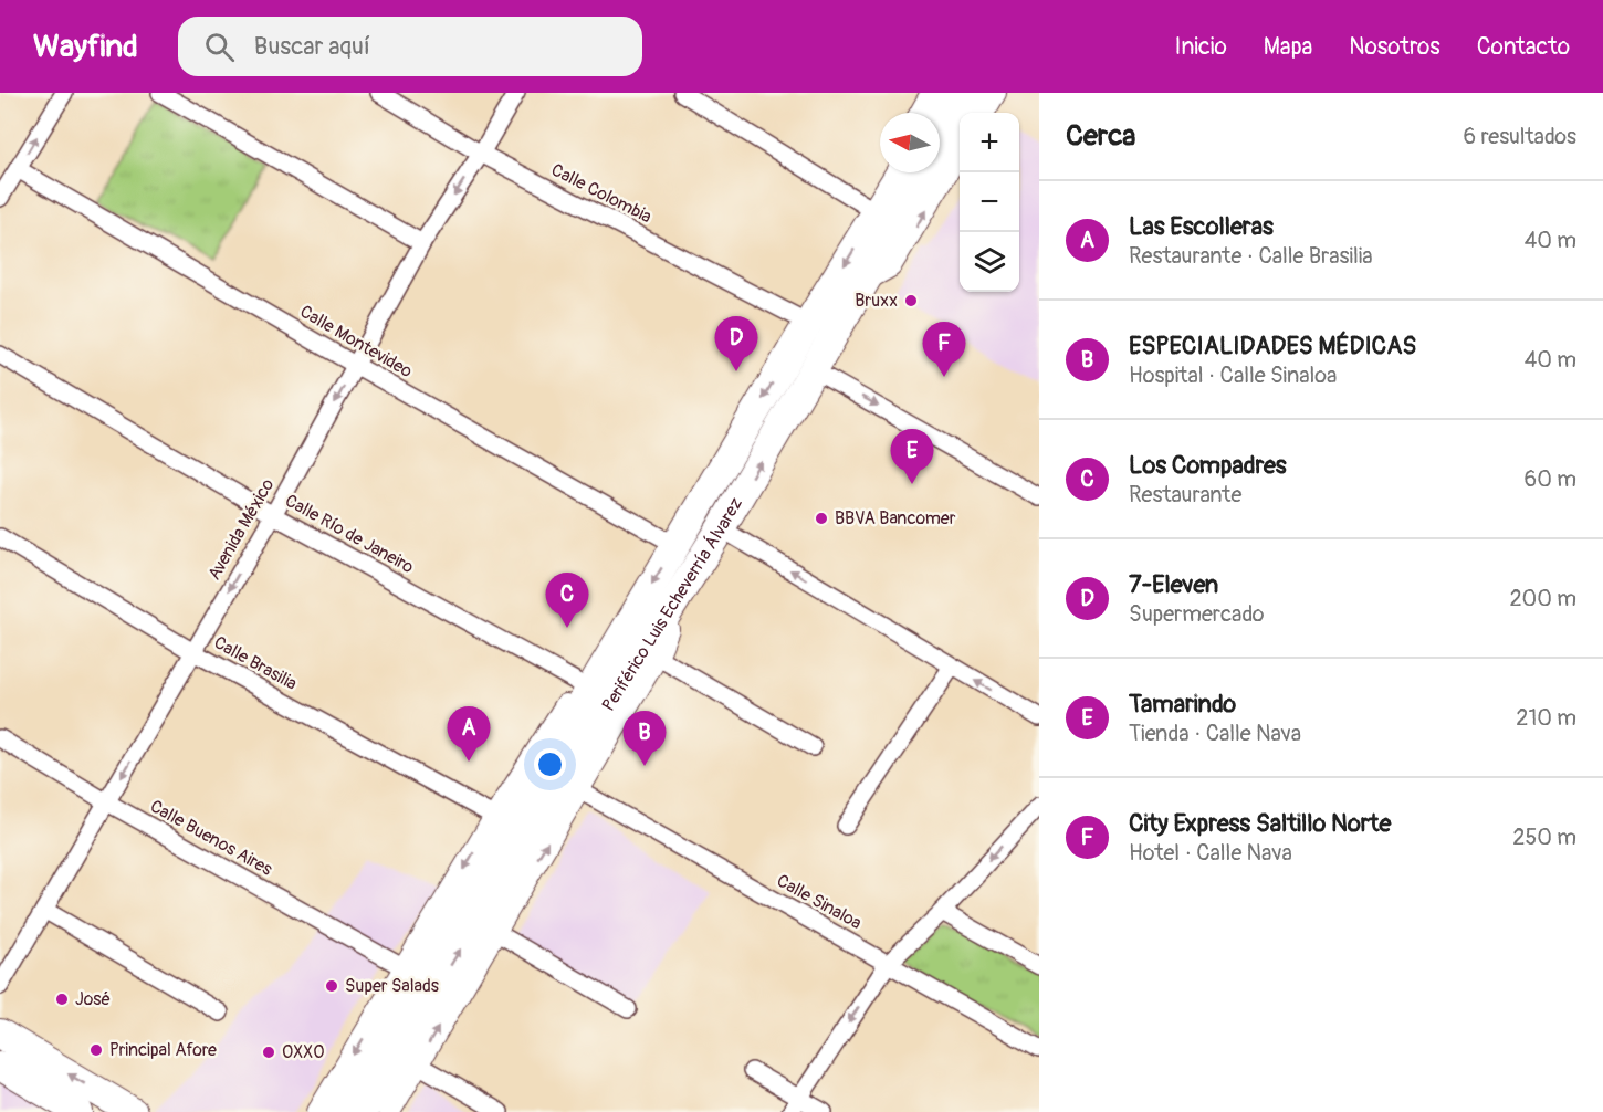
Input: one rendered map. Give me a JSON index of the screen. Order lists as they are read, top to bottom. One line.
{"streets":{"main road":["Periférico Luis Echeverría Álvarez"],"street":["Calle Colombia","Calle Montevideo","Avenida México","Calle Río de Janeiro","Calle Brasilia","Calle Buenos Aires","Calle Sinaloa"]},"crossings":[["Calle Colombia","Avenida México"],["Calle Colombia","Periférico Luis Echeverría Álvarez"],["Calle Montevideo","Avenida México"],["Calle Montevideo","Periférico Luis Echeverría Álvarez"],["Avenida México","Calle Río de Janeiro"],["Avenida México","Calle Brasilia"],["Avenida México","Calle Buenos Aires"],["Calle Río de Janeiro","Periférico Luis Echeverría Álvarez"],["Periférico Luis Echeverría Álvarez","Calle Brasilia"],["Periférico Luis Echeverría Álvarez","Calle Buenos Aires"],["Periférico Luis Echeverría Álvarez","Calle Sinaloa"]],"one_way":["Avenida México"],"places":["Bruxx","BBVA Bancomer","Super Salads","José","Principal Afore","OXXO"],"north":"left","page":{"header":"Wayfind","search":"Buscar aquí","nav":["Inicio","Mapa","Nosotros","Contacto"],"heading":["Cerca","6 resultados"],"map_buttons":["+","−"],"list":[{"mark":"A","name":"Las Escolleras","note":"Restaurante · Calle Brasilia","value":"40 m"},{"mark":"B","name":"ESPECIALIDADES MÉDICAS","note":"Hospital · Calle Sinaloa","value":"40 m"},{"mark":"C","name":"Los Compadres","note":"Restaurante","value":"60 m"},{"mark":"D","name":"7-Eleven","note":"Supermercado","value":"200 m"},{"mark":"E","name":"Tamarindo","note":"Tienda · Calle Nava","value":"210 m"},{"mark":"F","name":"City Express Saltillo Norte","note":"Hotel · Calle Nava","value":"250 m"}],"pins":["D","F","E","C","A","B"]}}
